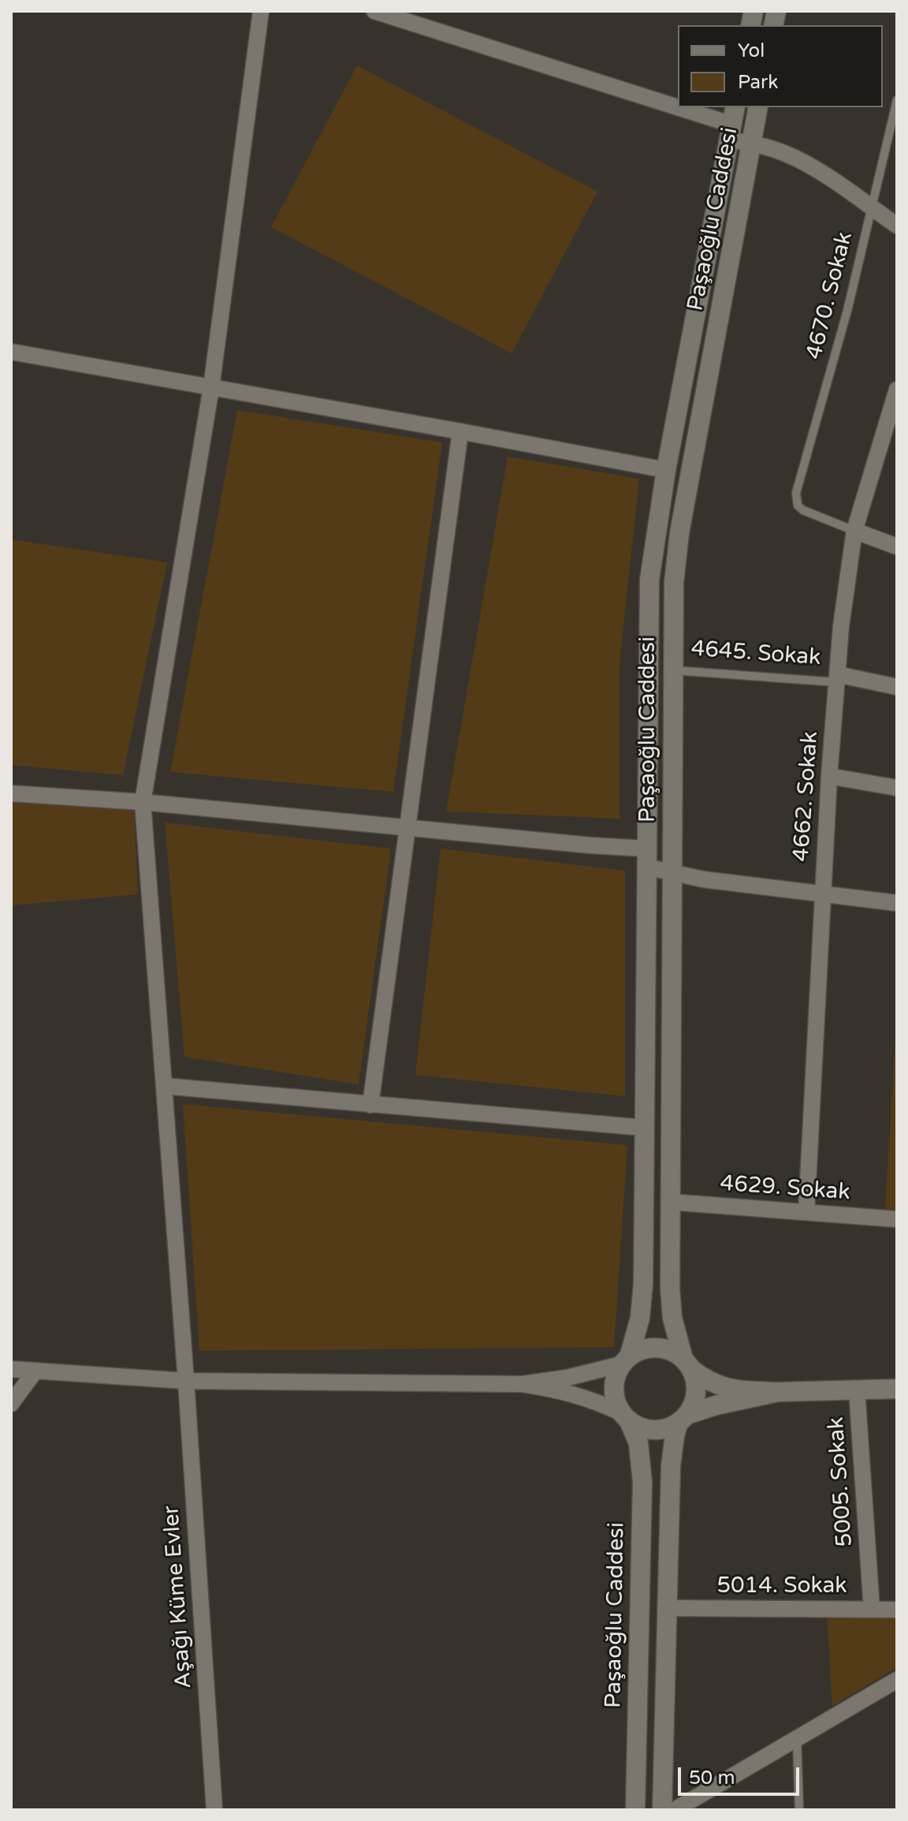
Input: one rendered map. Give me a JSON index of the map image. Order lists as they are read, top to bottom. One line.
{"streets":{"street":["Paşaoğlu Caddesi","4645. Sokak","4662. Sokak","4629. Sokak","5005. Sokak","5014. Sokak","Aşağı Küme Evler"],"lane":["4670. Sokak"]},"crossings":[["Paşaoğlu Caddesi","4645. Sokak"],["Paşaoğlu Caddesi","4629. Sokak"],["4670. Sokak","4662. Sokak"],["4645. Sokak","4662. Sokak"],["4662. Sokak","4629. Sokak"],["5005. Sokak","5014. Sokak"]],"legend":["Yol","Park"],"scale_bar":"50 m"}
